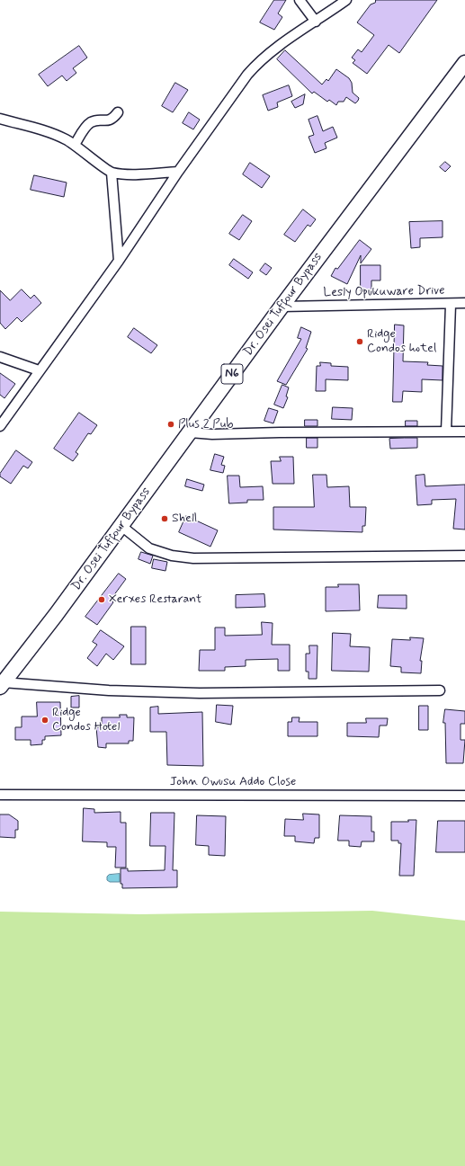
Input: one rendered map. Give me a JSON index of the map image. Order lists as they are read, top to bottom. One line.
{"streets":{"highway":["Dr. Osei Tuffour Bypass","N6"],"street":["Lesly Opukuware Drive","John Owusu Addo Close"]},"crossings":[["Lesly Opukuware Drive","Dr. Osei Tuffour Bypass"]],"places":["Ridge Condos hotel","Plus 2 Pub","Shell","Xerxes Restarant","Ridge Condos Hotel"]}
